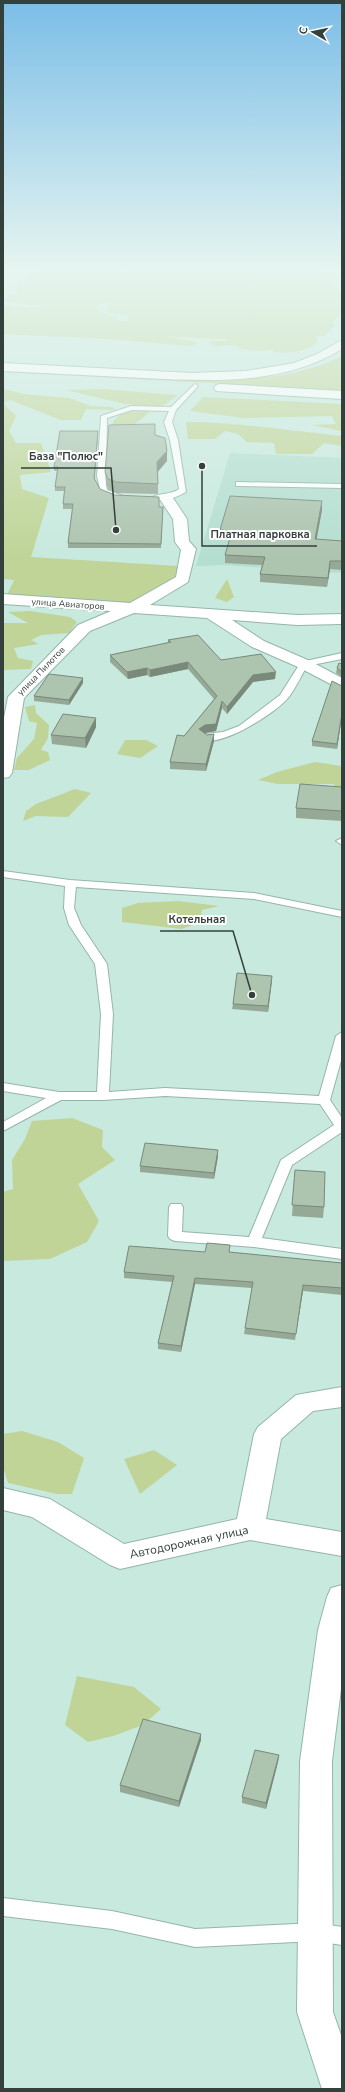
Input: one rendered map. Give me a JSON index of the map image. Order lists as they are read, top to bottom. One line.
{"streets":{"street":["улица Авиаторов","улица Пилотов","Автодорожная улица"]},"crossings":[["улица Авиаторов","улица Пилотов"]],"places":["Платная парковка","База \"Полюс\"","Котельная"],"north":"left"}
